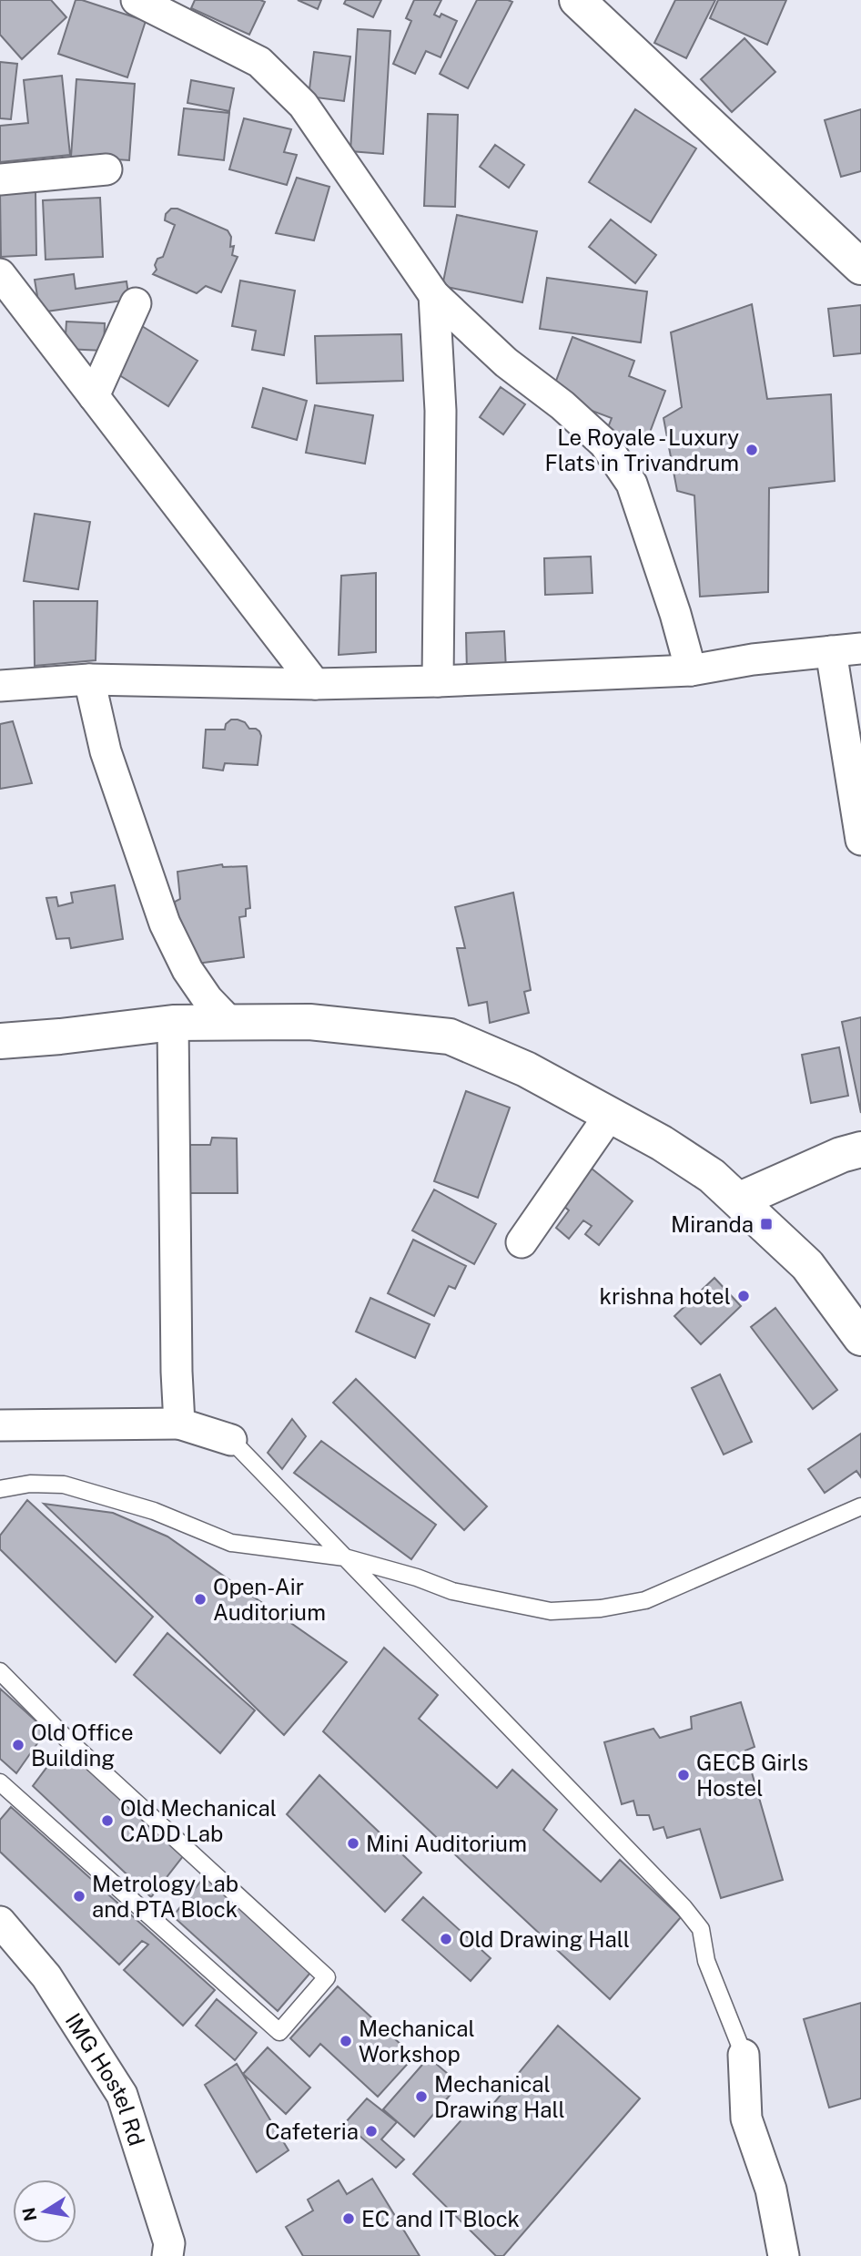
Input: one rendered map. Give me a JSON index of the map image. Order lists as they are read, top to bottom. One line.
{"streets":{"street":["IMG Hostel Rd"]},"places":{"other":["Le Royale - Luxury Flats in Trivandrum","krishna hotel","Open-Air Auditorium","Old Office Building","GECB Girls Hostel","Old Mechanical CADD Lab","Mini Auditorium","Metrology Lab and PTA Block","Old Drawing Hall","Mechanical Workshop","Mechanical Drawing Hall","Cafeteria","EC and IT Block"],"transit":["Miranda"]},"north":"left"}
